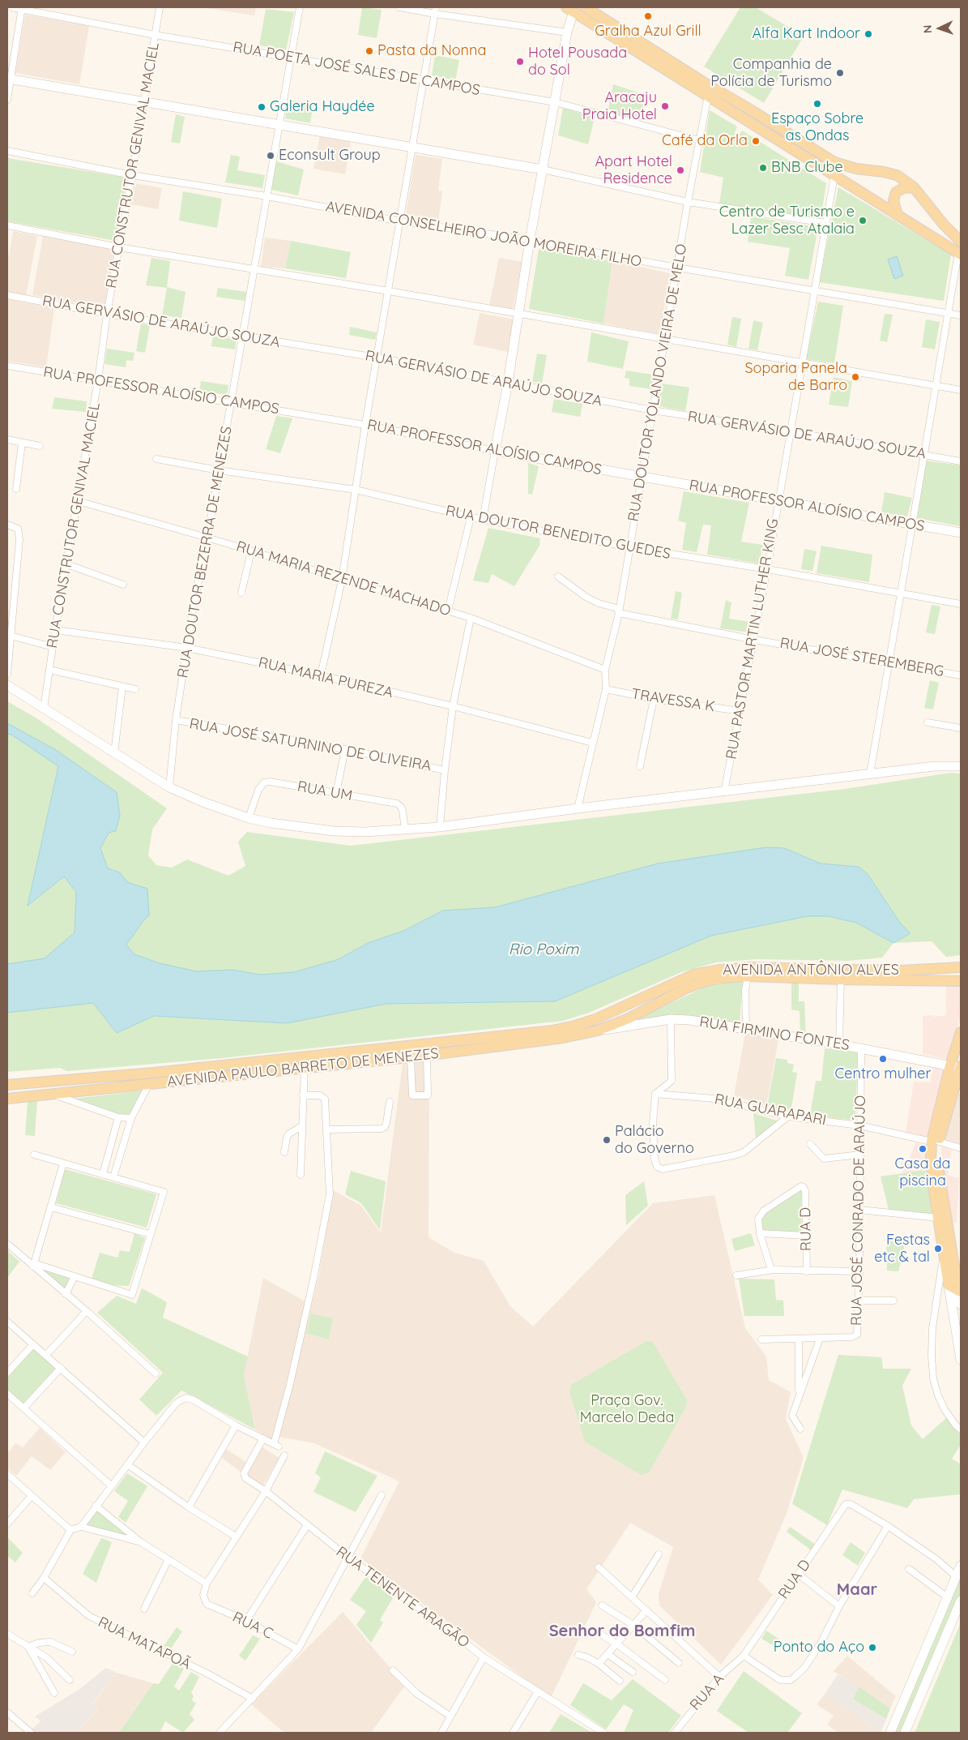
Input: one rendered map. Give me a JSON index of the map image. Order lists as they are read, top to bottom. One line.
{"streets":{"main road":["AVENIDA ANTÔNIO ALVES","AVENIDA PAULO BARRETO DE MENEZES"],"street":["RUA POETA JOSÉ SALES DE CAMPOS","RUA CONSTRUTOR GENIVAL MACIEL","AVENIDA CONSELHEIRO JOÃO MOREIRA FILHO","RUA GERVÁSIO DE ARAÚJO SOUZA","RUA DOUTOR YOLANDO VIEIRA DE MELO","RUA PROFESSOR ALOÍSIO CAMPOS","RUA DOUTOR BENEDITO GUEDES","RUA DOUTOR BEZERRA DE MENEZES","RUA MARIA REZENDE MACHADO","RUA PASTOR MARTIN LUTHER KING","RUA JOSÉ STEREMBERG","RUA MARIA PUREZA","TRAVESSA K","RUA JOSÉ SATURNINO DE OLIVEIRA","RUA UM","RUA FIRMINO FONTES","RUA GUARAPARI","RUA JOSÉ CONRADO DE ARAÚJO","RUA D","RUA TENENTE ARAGÃO","RUA C","RUA MATAPOÃ","RUA A"]},"crossings":[["RUA POETA JOSÉ SALES DE CAMPOS","RUA CONSTRUTOR GENIVAL MACIEL"],["RUA POETA JOSÉ SALES DE CAMPOS","RUA DOUTOR YOLANDO VIEIRA DE MELO"],["RUA POETA JOSÉ SALES DE CAMPOS","RUA DOUTOR BEZERRA DE MENEZES"],["RUA CONSTRUTOR GENIVAL MACIEL","AVENIDA CONSELHEIRO JOÃO MOREIRA FILHO"],["RUA CONSTRUTOR GENIVAL MACIEL","RUA GERVÁSIO DE ARAÚJO SOUZA"],["RUA CONSTRUTOR GENIVAL MACIEL","RUA PROFESSOR ALOÍSIO CAMPOS"],["RUA CONSTRUTOR GENIVAL MACIEL","RUA MARIA REZENDE MACHADO"],["RUA CONSTRUTOR GENIVAL MACIEL","RUA MARIA PUREZA"],["AVENIDA CONSELHEIRO JOÃO MOREIRA FILHO","RUA DOUTOR YOLANDO VIEIRA DE MELO"],["AVENIDA CONSELHEIRO JOÃO MOREIRA FILHO","RUA DOUTOR BEZERRA DE MENEZES"],["AVENIDA CONSELHEIRO JOÃO MOREIRA FILHO","RUA PASTOR MARTIN LUTHER KING"],["RUA GERVÁSIO DE ARAÚJO SOUZA","RUA DOUTOR YOLANDO VIEIRA DE MELO"],["RUA GERVÁSIO DE ARAÚJO SOUZA","RUA DOUTOR BEZERRA DE MENEZES"],["RUA GERVÁSIO DE ARAÚJO SOUZA","RUA PASTOR MARTIN LUTHER KING"],["RUA DOUTOR YOLANDO VIEIRA DE MELO","RUA PROFESSOR ALOÍSIO CAMPOS"],["RUA DOUTOR YOLANDO VIEIRA DE MELO","RUA DOUTOR BENEDITO GUEDES"],["RUA DOUTOR YOLANDO VIEIRA DE MELO","RUA MARIA REZENDE MACHADO"],["RUA DOUTOR YOLANDO VIEIRA DE MELO","RUA JOSÉ STEREMBERG"],["RUA DOUTOR YOLANDO VIEIRA DE MELO","RUA MARIA PUREZA"],["RUA DOUTOR YOLANDO VIEIRA DE MELO","TRAVESSA K"],["RUA PROFESSOR ALOÍSIO CAMPOS","RUA DOUTOR BEZERRA DE MENEZES"],["RUA PROFESSOR ALOÍSIO CAMPOS","RUA PASTOR MARTIN LUTHER KING"],["RUA DOUTOR BENEDITO GUEDES","RUA DOUTOR BEZERRA DE MENEZES"],["RUA DOUTOR BENEDITO GUEDES","RUA PASTOR MARTIN LUTHER KING"],["RUA DOUTOR BEZERRA DE MENEZES","RUA MARIA REZENDE MACHADO"],["RUA DOUTOR BEZERRA DE MENEZES","RUA MARIA PUREZA"],["RUA DOUTOR BEZERRA DE MENEZES","RUA JOSÉ SATURNINO DE OLIVEIRA"],["RUA PASTOR MARTIN LUTHER KING","RUA JOSÉ STEREMBERG"],["RUA PASTOR MARTIN LUTHER KING","TRAVESSA K"],["AVENIDA ANTÔNIO ALVES","RUA FIRMINO FONTES"],["AVENIDA ANTÔNIO ALVES","AVENIDA PAULO BARRETO DE MENEZES"],["RUA FIRMINO FONTES","AVENIDA PAULO BARRETO DE MENEZES"],["RUA FIRMINO FONTES","RUA JOSÉ CONRADO DE ARAÚJO"],["RUA GUARAPARI","RUA JOSÉ CONRADO DE ARAÚJO"],["RUA D","RUA A"]],"districts":["Maar","Senhor do Bomfim"],"water":["Rio Poxim"],"parks":["Praça Gov. Marcelo Deda"],"places":["Gralha Azul Grill","Alfa Kart Indoor","Pasta da Nonna","Hotel Pousada do Sol","Companhia de Polícia de Turismo","Espaço Sobre as Ondas","Aracaju Praia Hotel","Galeria Haydée","Café da Orla","Econsult Group","BNB Clube","Apart Hotel Residence","Centro de Turismo e Lazer Sesc Atalaia","Soparia Panela de Barro","Centro mulher","Palácio do Governo","Casa da piscina","Festas etc & tal","Ponto do Aço"],"north":"left"}
